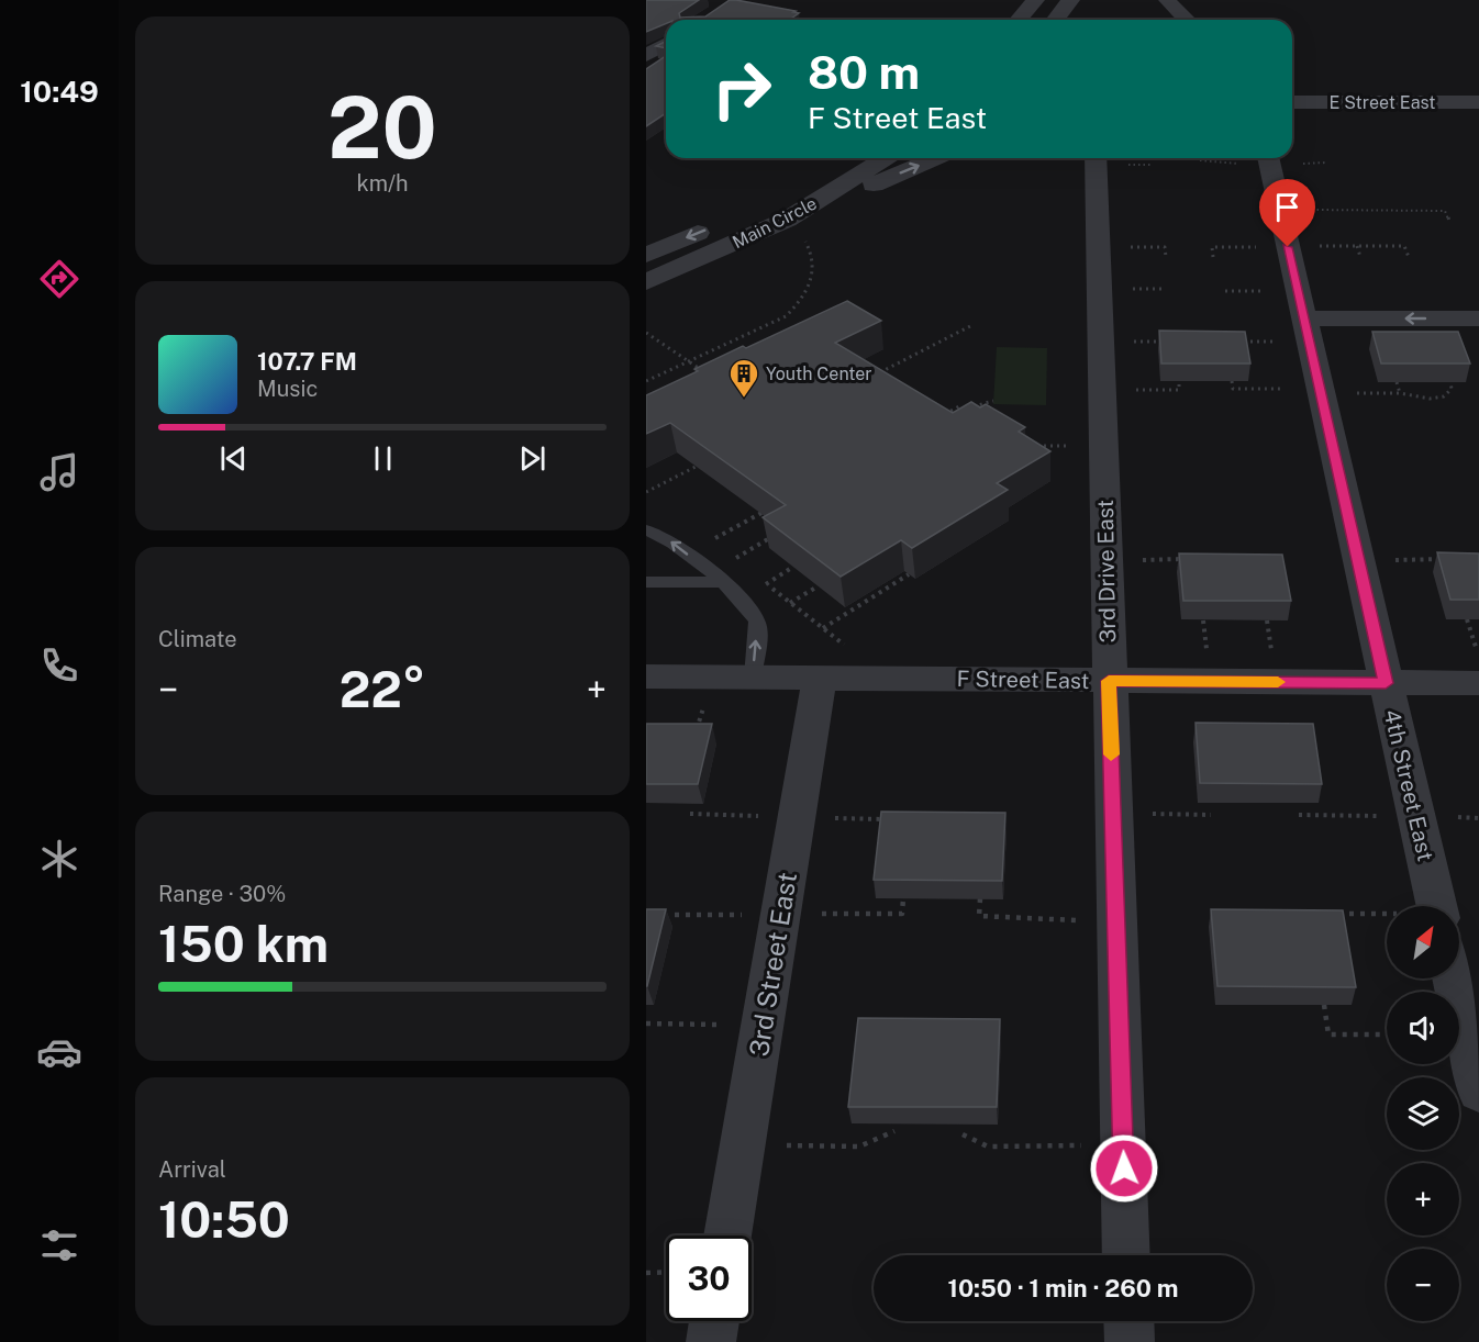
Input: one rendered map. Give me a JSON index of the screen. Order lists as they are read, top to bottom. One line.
{"streets":{"street":["E Street East","Main Circle","3rd Drive East","F Street East","4th Street East","3rd Street East"]},"crossings":[["3rd Drive East","F Street East"],["F Street East","4th Street East"],["F Street East","3rd Street East"]],"places":{"building":["Youth Center"]},"north":"top right","page":{"tabs":"10:49","tile":[["20","km/h"],"Climate",["Range · 30%","150 km"],["Arrival","10:50"]],"turn":["80 m","F Street East"],"song":["107.7 FM","Music"],"heat":["−","22°","+"],"map_buttons":["+","−"],"limit":"30","trip":"10:50 · 1 min · 260 m"}}
